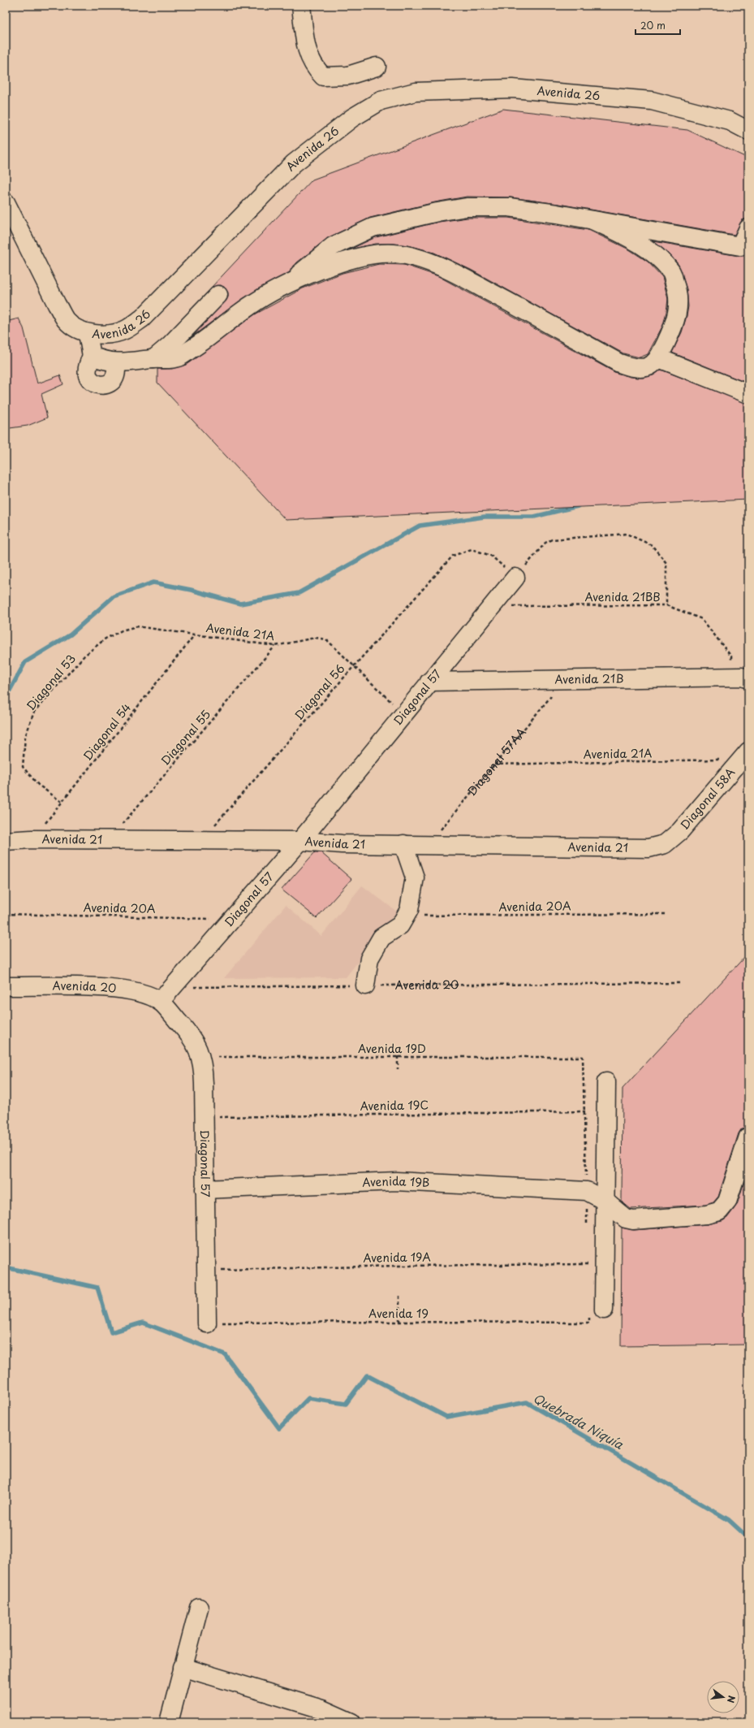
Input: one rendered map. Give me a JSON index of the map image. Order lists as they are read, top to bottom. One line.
{"streets":{"street":["Avenida 26","Avenida 21B","Diagonal 57","Diagonal 58A","Avenida 21","Avenida 20","Avenida 19B"],"path":["Avenida 21BB","Avenida 21A","Diagonal 53","Diagonal 56","Diagonal 54","Diagonal 55","Diagonal 57AA","Avenida 20A","Avenida 19D","Avenida 19C","Avenida 19A","Avenida 19"]},"crossings":[["Avenida 21BB","Avenida 21B"],["Avenida 21BB","Diagonal 57"],["Avenida 21A","Diagonal 53"],["Avenida 21A","Diagonal 56"],["Avenida 21A","Diagonal 57"],["Avenida 21A","Diagonal 54"],["Avenida 21A","Diagonal 55"],["Avenida 21A","Diagonal 57AA"],["Avenida 21A","Diagonal 58A"],["Avenida 21B","Diagonal 57"],["Avenida 21B","Diagonal 57AA"],["Diagonal 53","Diagonal 54"],["Diagonal 56","Diagonal 57"],["Diagonal 56","Avenida 21"],["Diagonal 57","Avenida 21"],["Diagonal 57","Avenida 20A"],["Diagonal 57","Avenida 20"],["Diagonal 57","Avenida 19D"],["Diagonal 57","Avenida 19C"],["Diagonal 57","Avenida 19B"],["Diagonal 57","Avenida 19A"],["Diagonal 57","Avenida 19"],["Diagonal 54","Avenida 21"],["Diagonal 55","Avenida 21"],["Diagonal 57AA","Avenida 21"],["Diagonal 58A","Avenida 21"]],"water":["Quebrada Niquía"],"scale_bar":"20 m","north":"right"}
